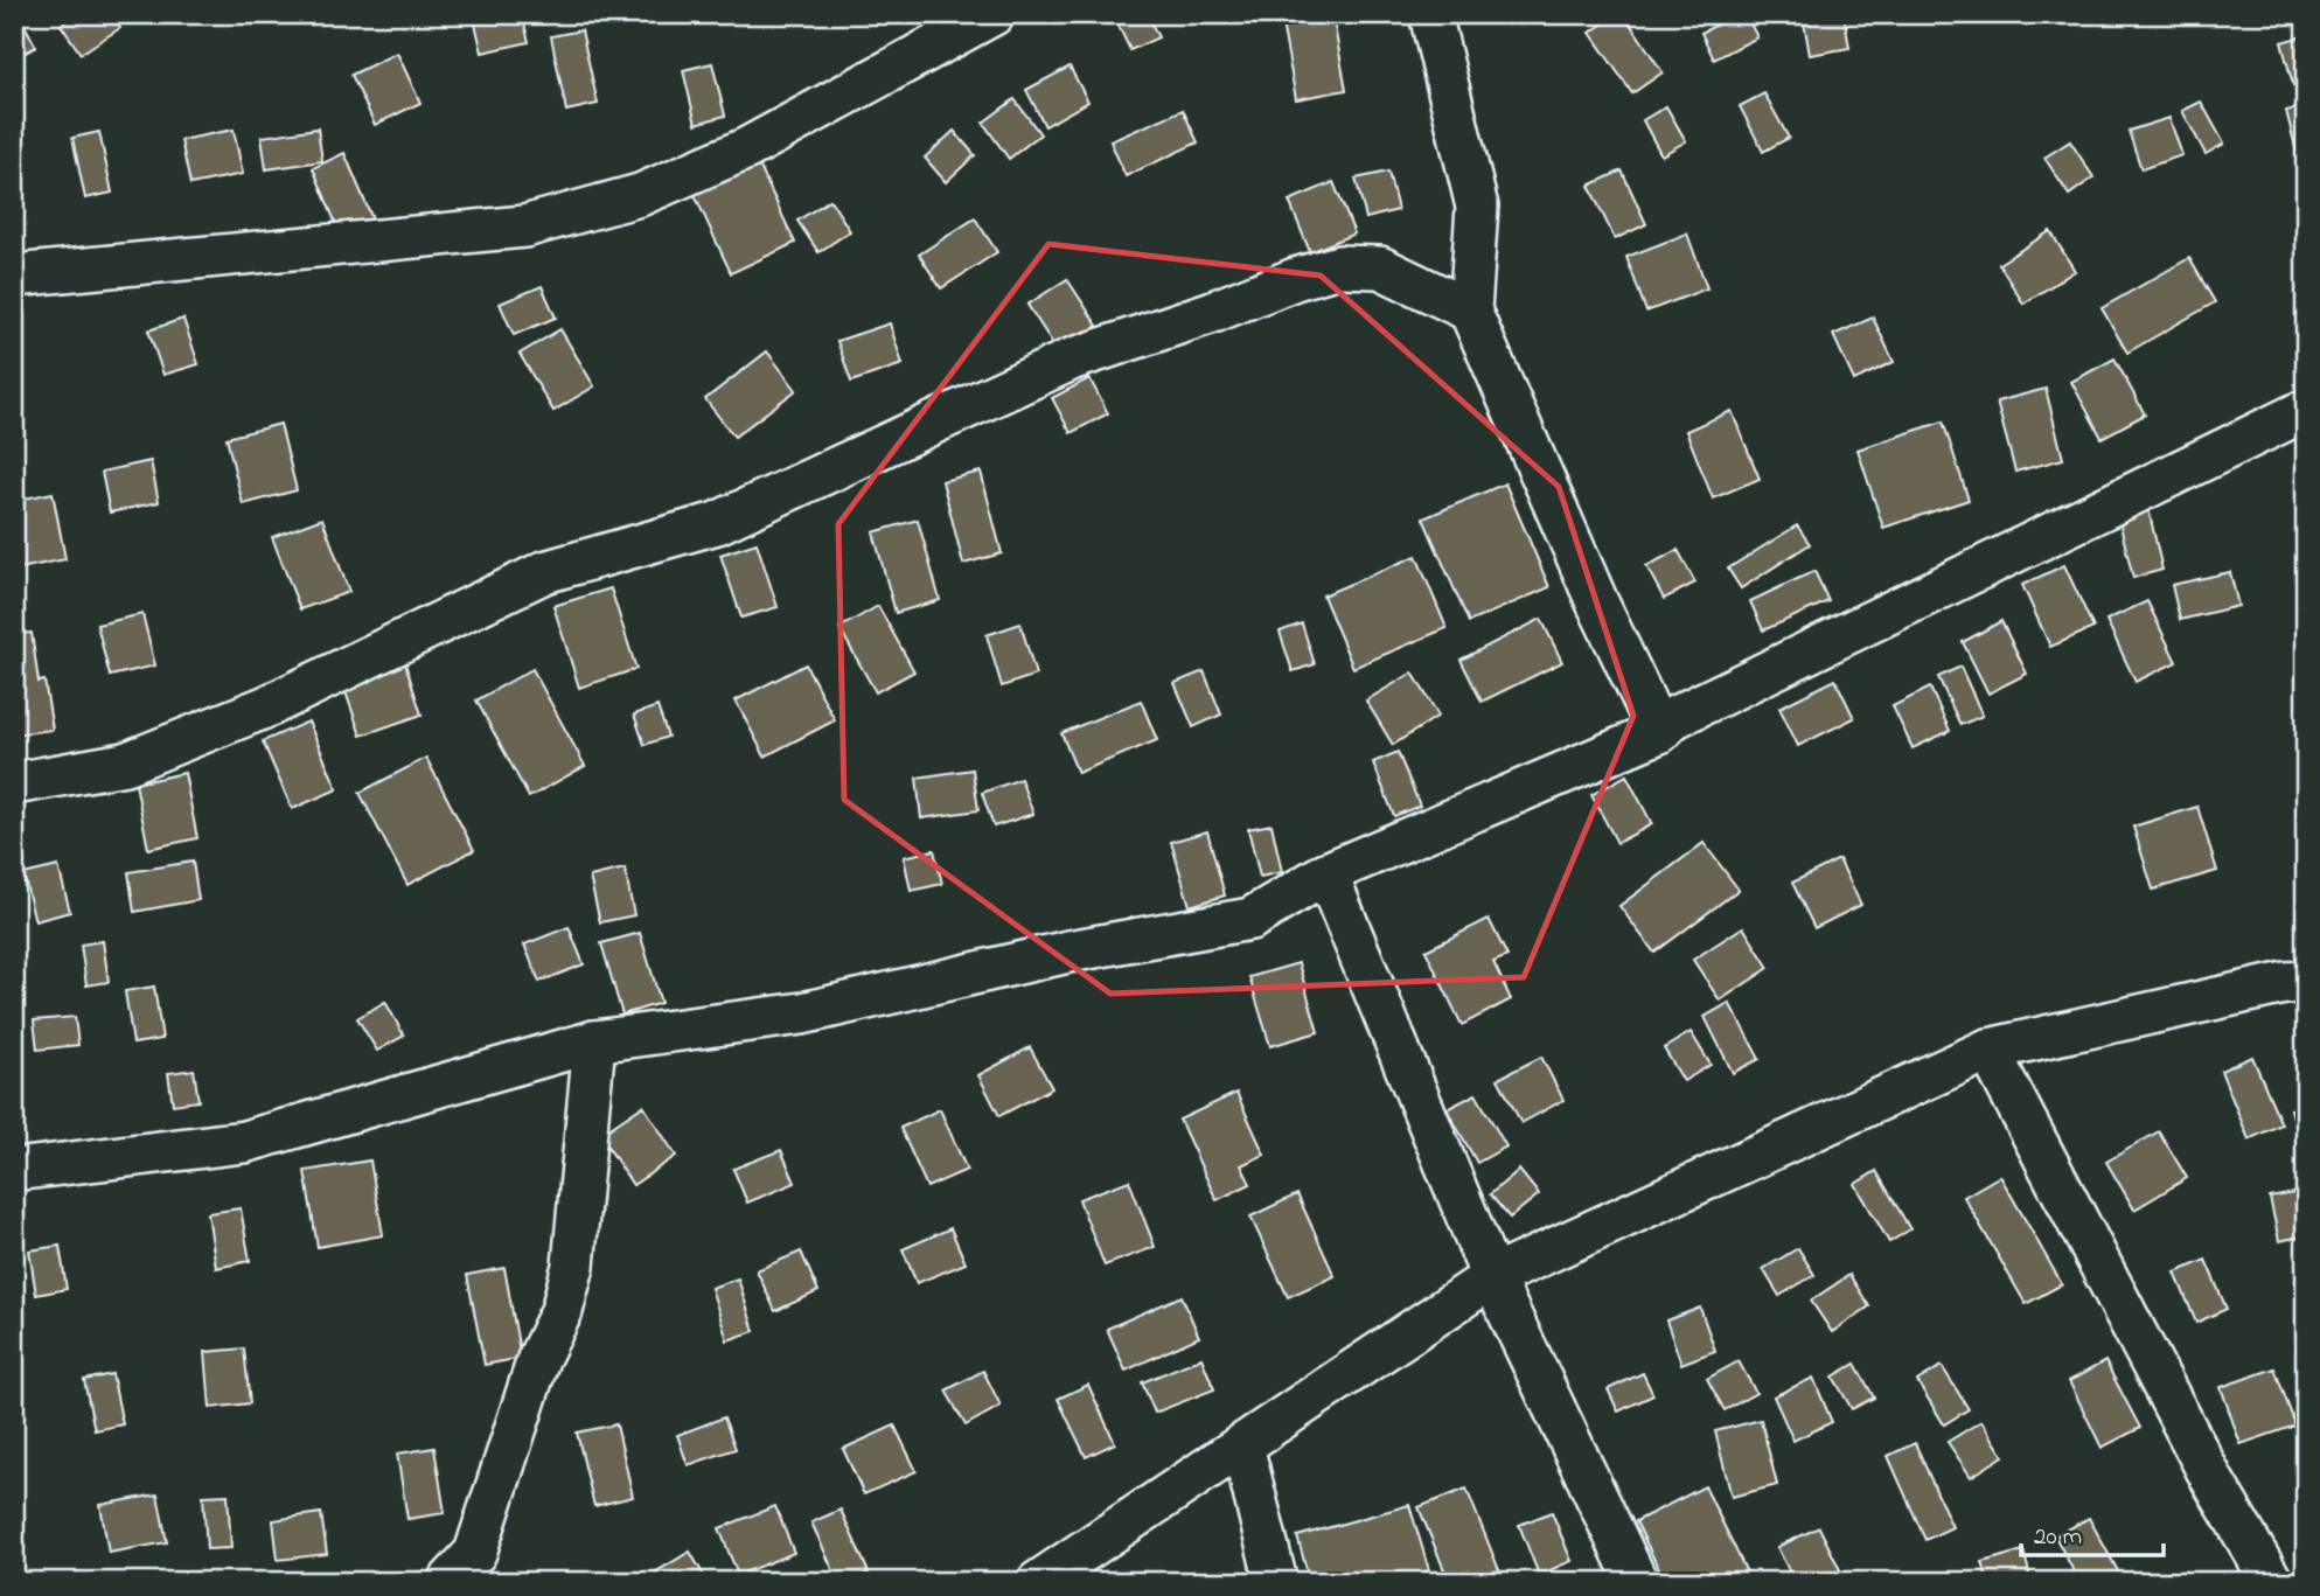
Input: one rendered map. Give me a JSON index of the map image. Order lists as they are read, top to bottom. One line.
{"scale_bar":"20 m"}
